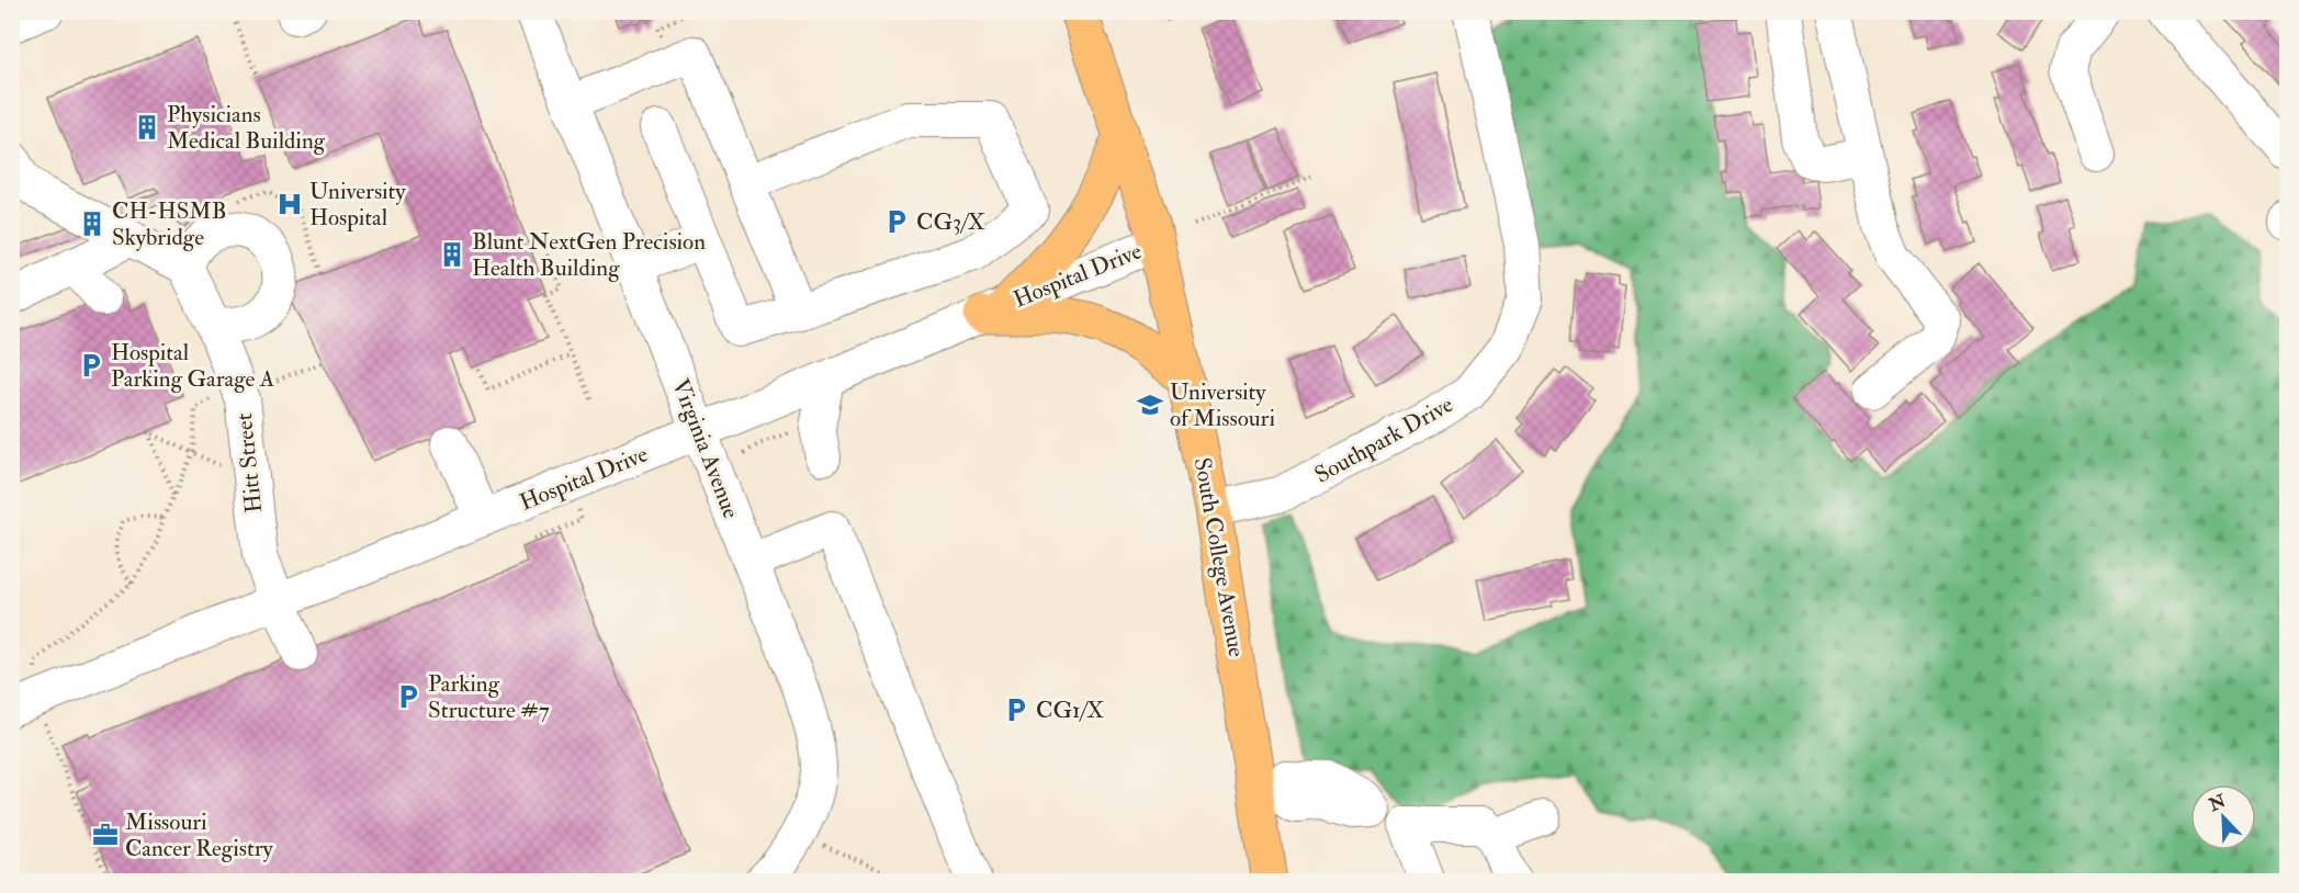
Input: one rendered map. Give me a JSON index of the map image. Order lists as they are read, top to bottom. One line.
{"streets":{"main road":["South College Avenue"],"street":["Hospital Drive","Southpark Drive","Virginia Avenue","Hitt Street"]},"crossings":[["Hospital Drive","Virginia Avenue"],["Hospital Drive","Hitt Street"],["Hospital Drive","South College Avenue"],["Southpark Drive","South College Avenue"]],"places":{"building":["Physicians Medical Building","CH-HSMB Skybridge","Blunt NextGen Precision Health Building"],"hospital":["University Hospital"],"parking":["CG3/X","Hospital Parking Garage A","Parking Structure #7","CG1/X"],"school or university":["University of Missouri"],"office":["Missouri Cancer Registry"]},"north":"top left"}
